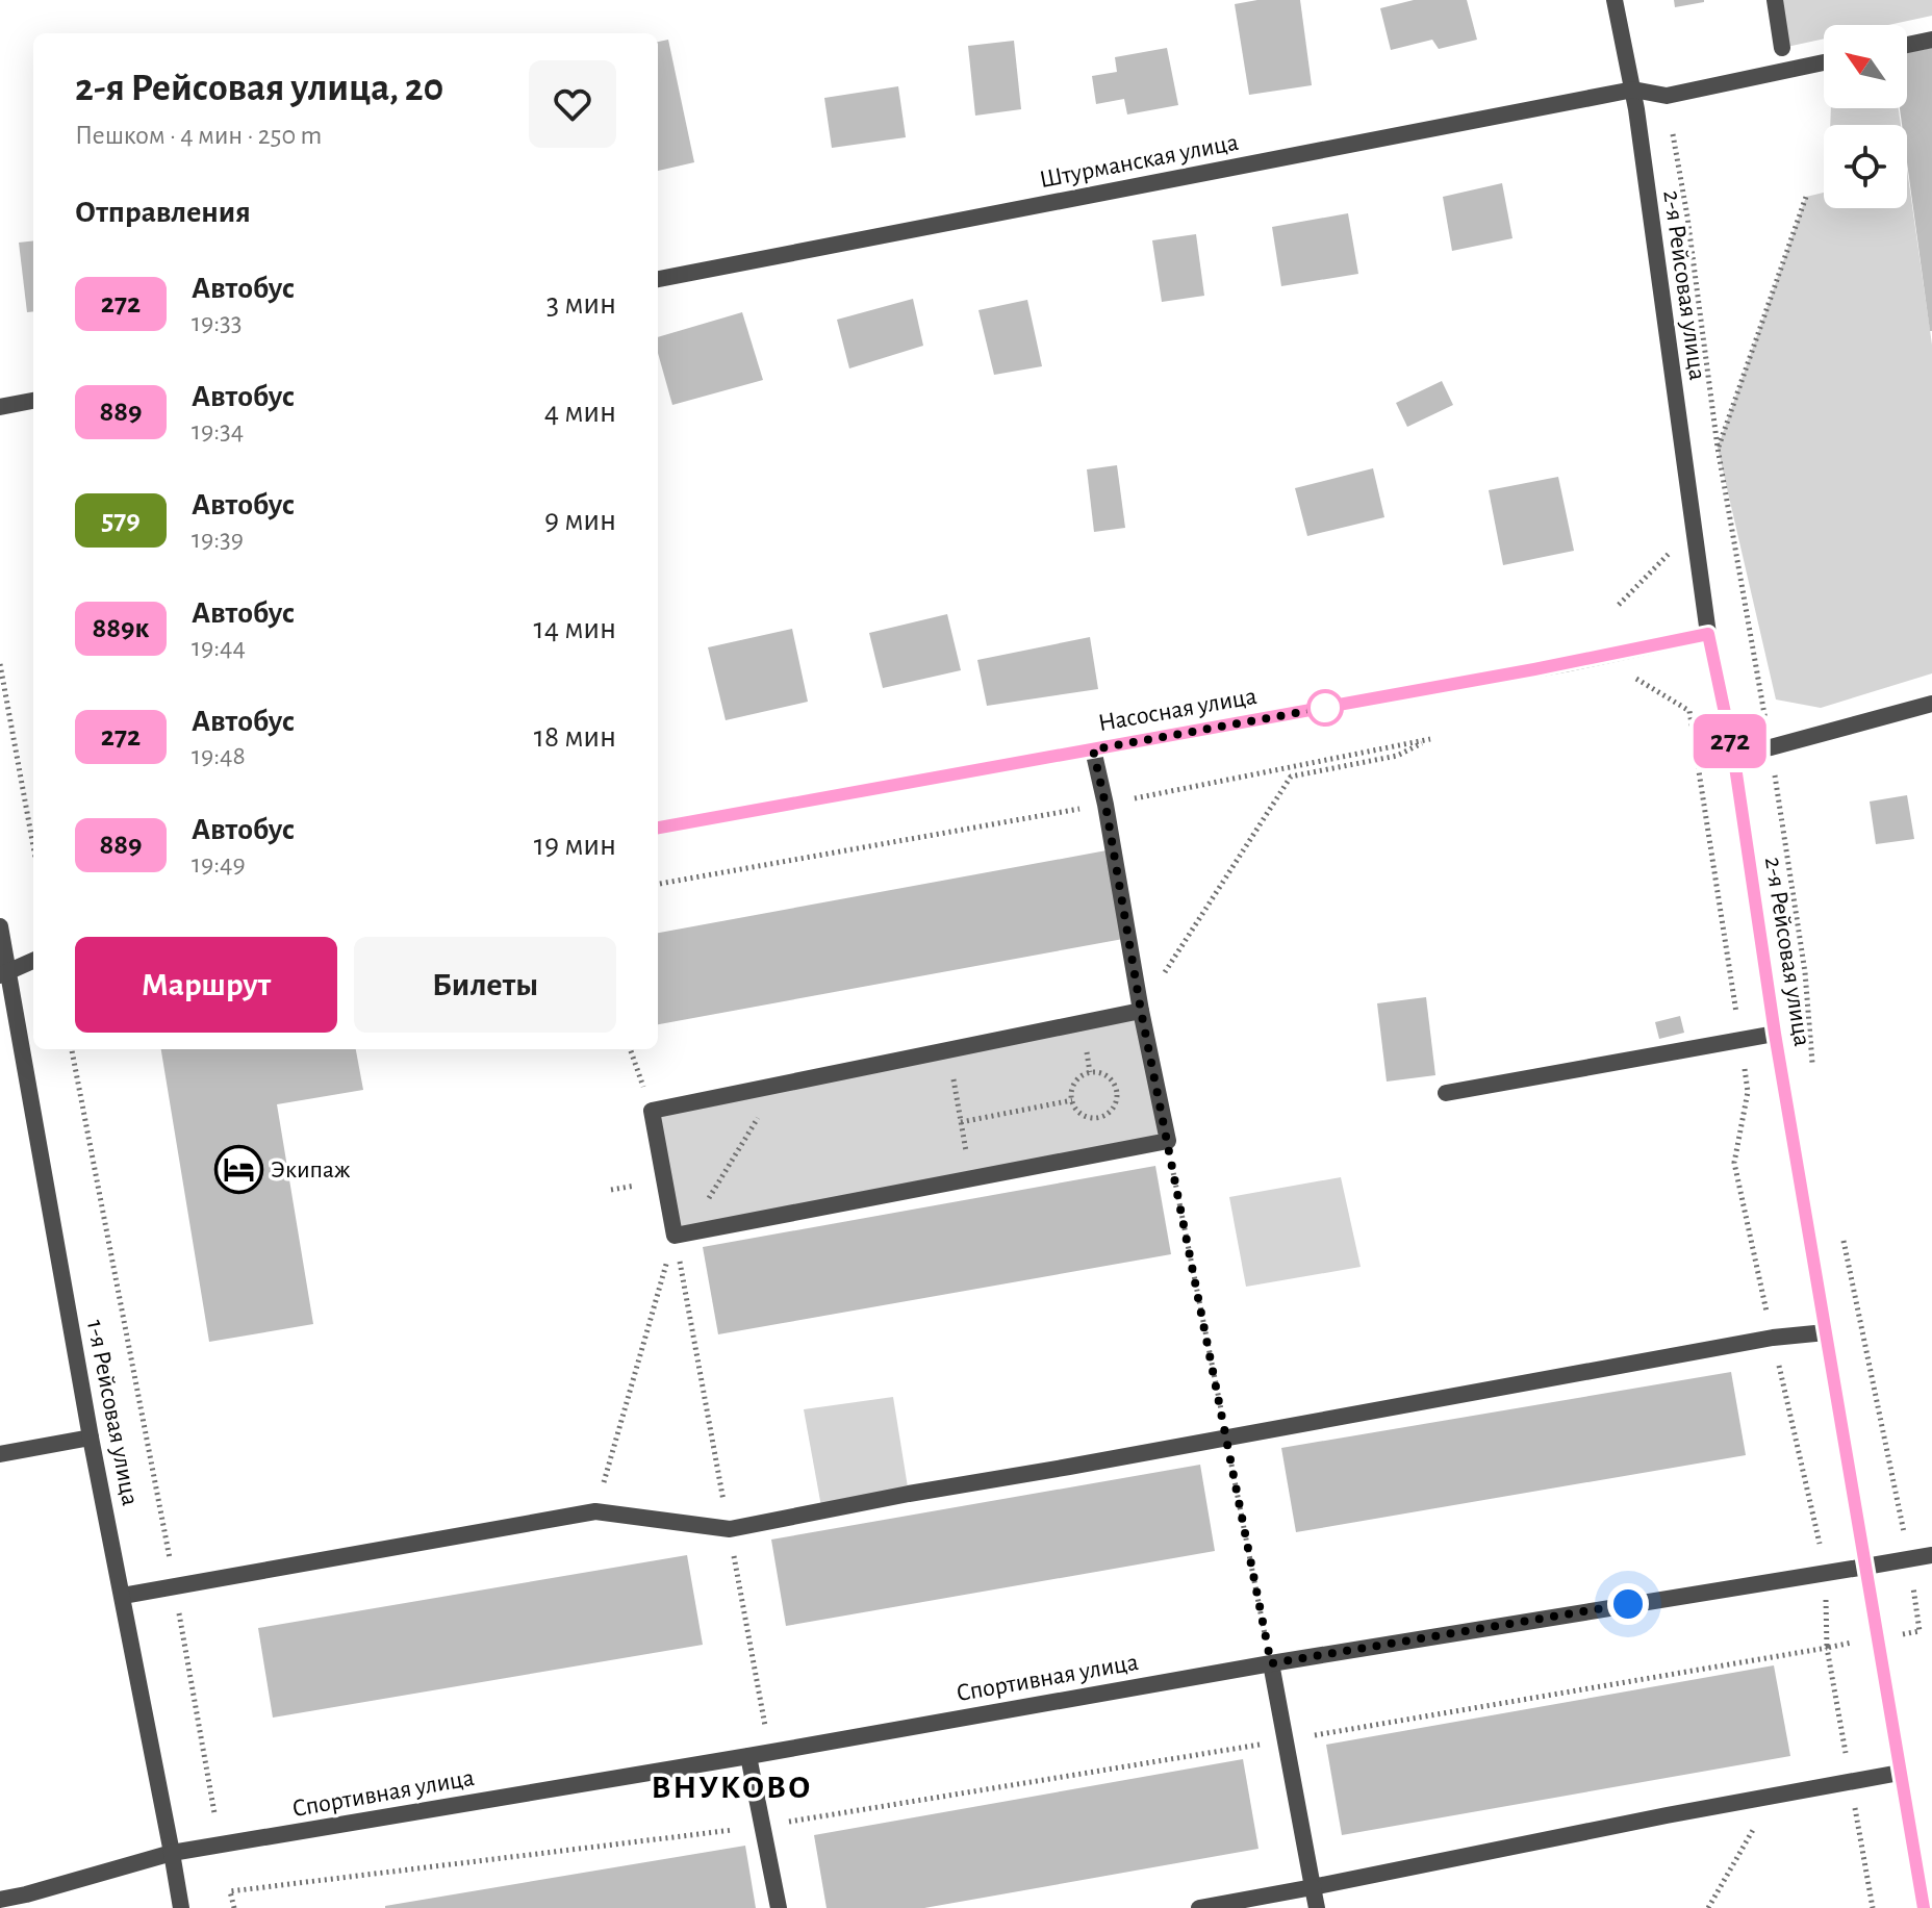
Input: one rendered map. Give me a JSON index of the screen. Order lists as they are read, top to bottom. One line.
{"streets":{"street":["Штурманская улица","2-я Рейсовая улица","Насосная улица","1-я Рейсовая улица","Спортивная улица"]},"crossings":[["Штурманская улица","2-я Рейсовая улица"],["2-я Рейсовая улица","Насосная улица"],["2-я Рейсовая улица","Спортивная улица"],["1-я Рейсовая улица","Спортивная улица"]],"districts":["ВНУКОВО"],"places":{"hotel":["Экипаж"]},"lines":["bus line 272"],"north":"top left","page":{"on_map":"272","heading":[["2-я Рейсовая улица, 20","Пешком · 4 мин · 250 m"],"Отправления"],"list":[{"mark":"272","name":"Автобус","note":"19:33","value":"3 мин"},{"mark":"889","name":"Автобус","note":"19:34","value":"4 мин"},{"mark":"579","name":"Автобус","note":"19:39","value":"9 мин"},{"mark":"889к","name":"Автобус","note":"19:44","value":"14 мин"},{"mark":"272","name":"Автобус","note":"19:48","value":"18 мин"},{"mark":"889","name":"Автобус","note":"19:49","value":"19 мин"}],"buttons":["Маршрут","Билеты"]}}
